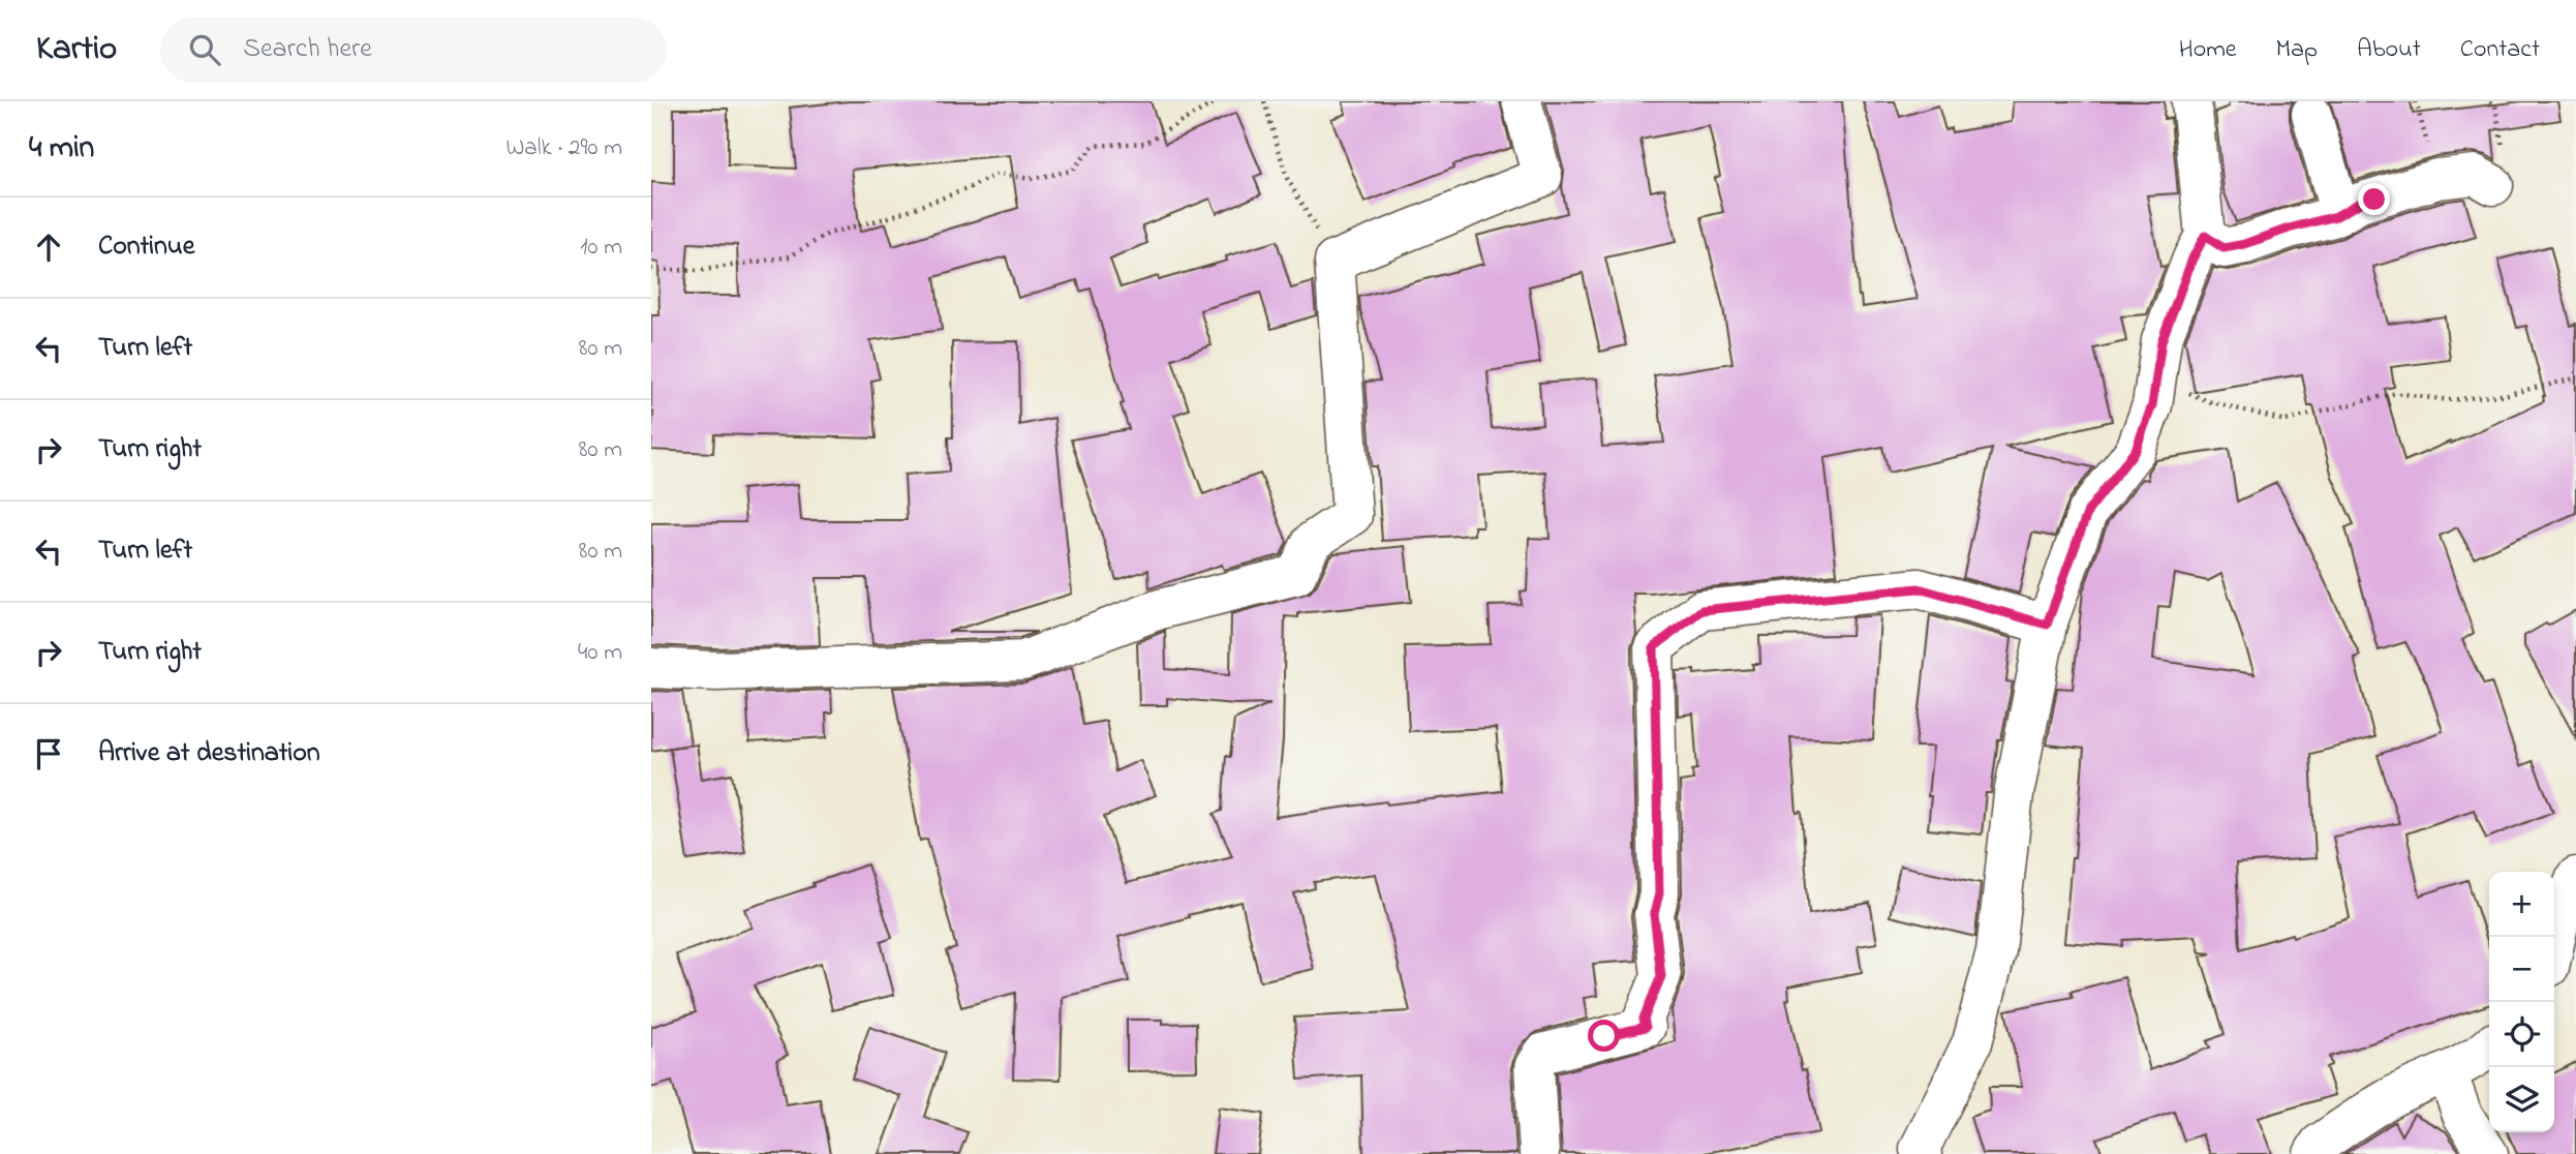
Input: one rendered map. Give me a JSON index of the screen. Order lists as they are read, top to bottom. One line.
{"page":{"header":"Kartio","search":"Search here","nav":["Home","Map","About","Contact"],"heading":["4 min","Walk · 290 m"],"list":[["Continue","10 m"],["Turn left","80 m"],["Turn right","80 m"],["Turn left","80 m"],["Turn right","40 m"],"Arrive at destination"],"map_buttons":["+","−"]}}
